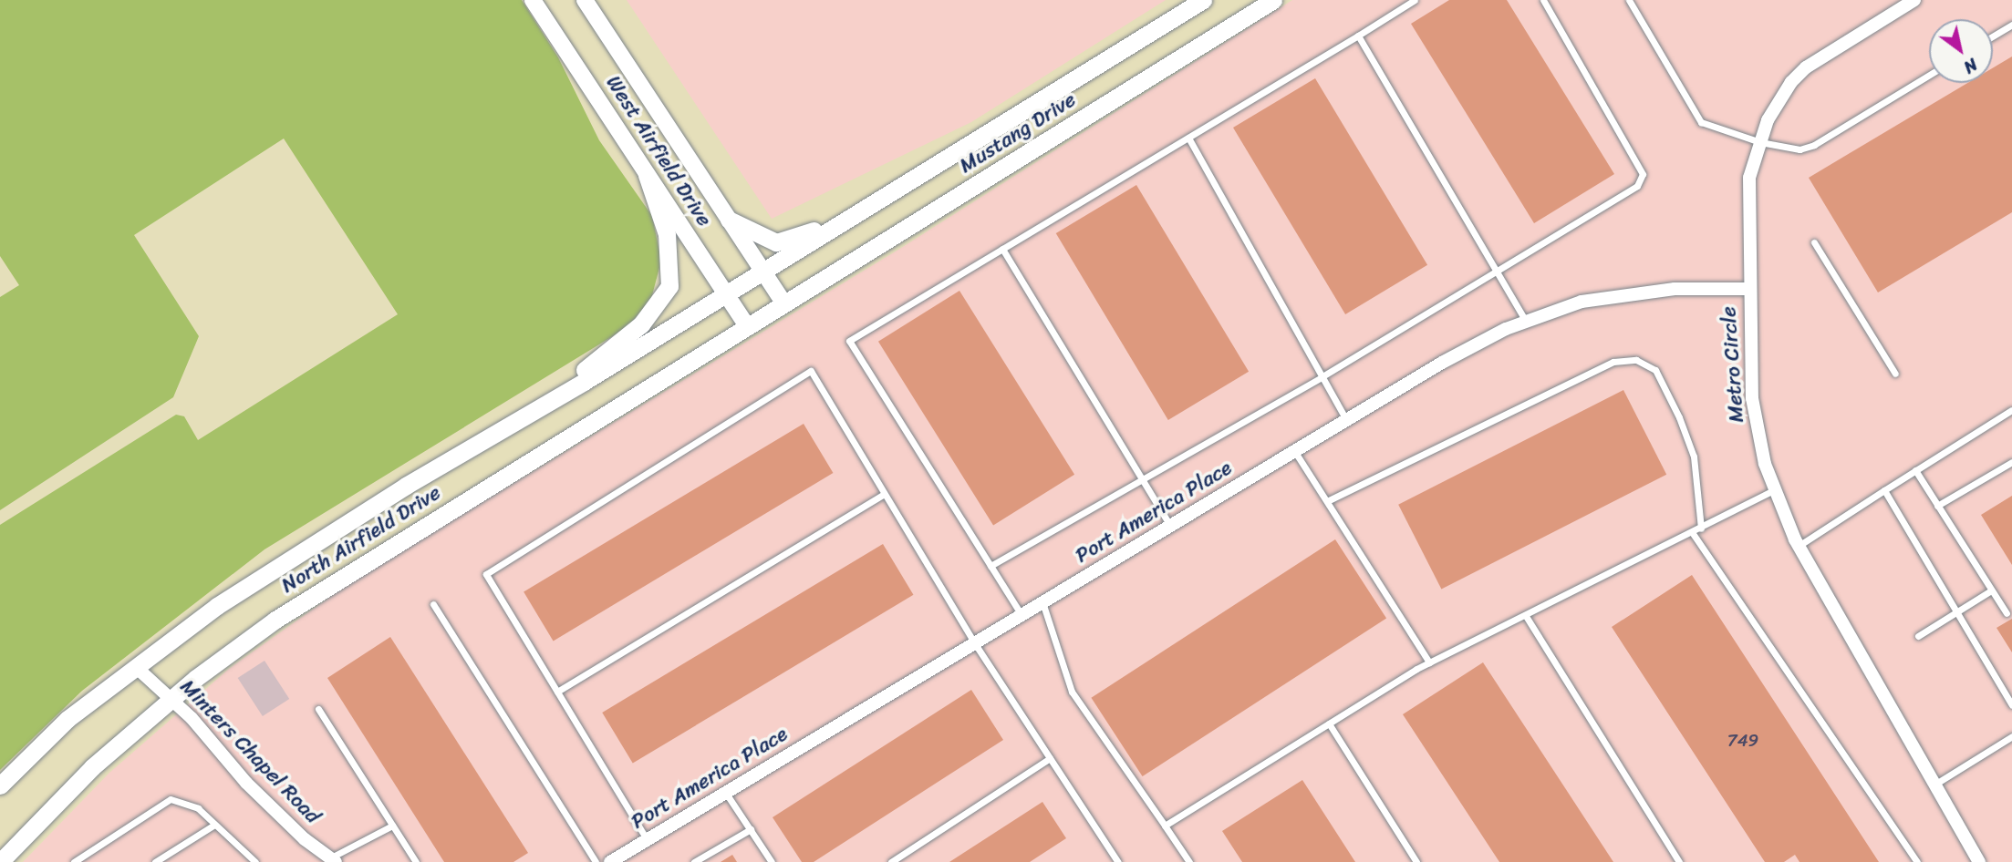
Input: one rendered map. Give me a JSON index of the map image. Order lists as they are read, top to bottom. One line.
{"streets":{"main road":["Mustang Drive","North Airfield Drive"],"street":["West Airfield Drive","Metro Circle","Port America Place","Minters Chapel Road"]},"crossings":[["Mustang Drive","West Airfield Drive"],["Mustang Drive","North Airfield Drive"],["West Airfield Drive","North Airfield Drive"],["Metro Circle","Port America Place"],["North Airfield Drive","Minters Chapel Road"]],"house_numbers":["749"],"north":"bottom right"}
